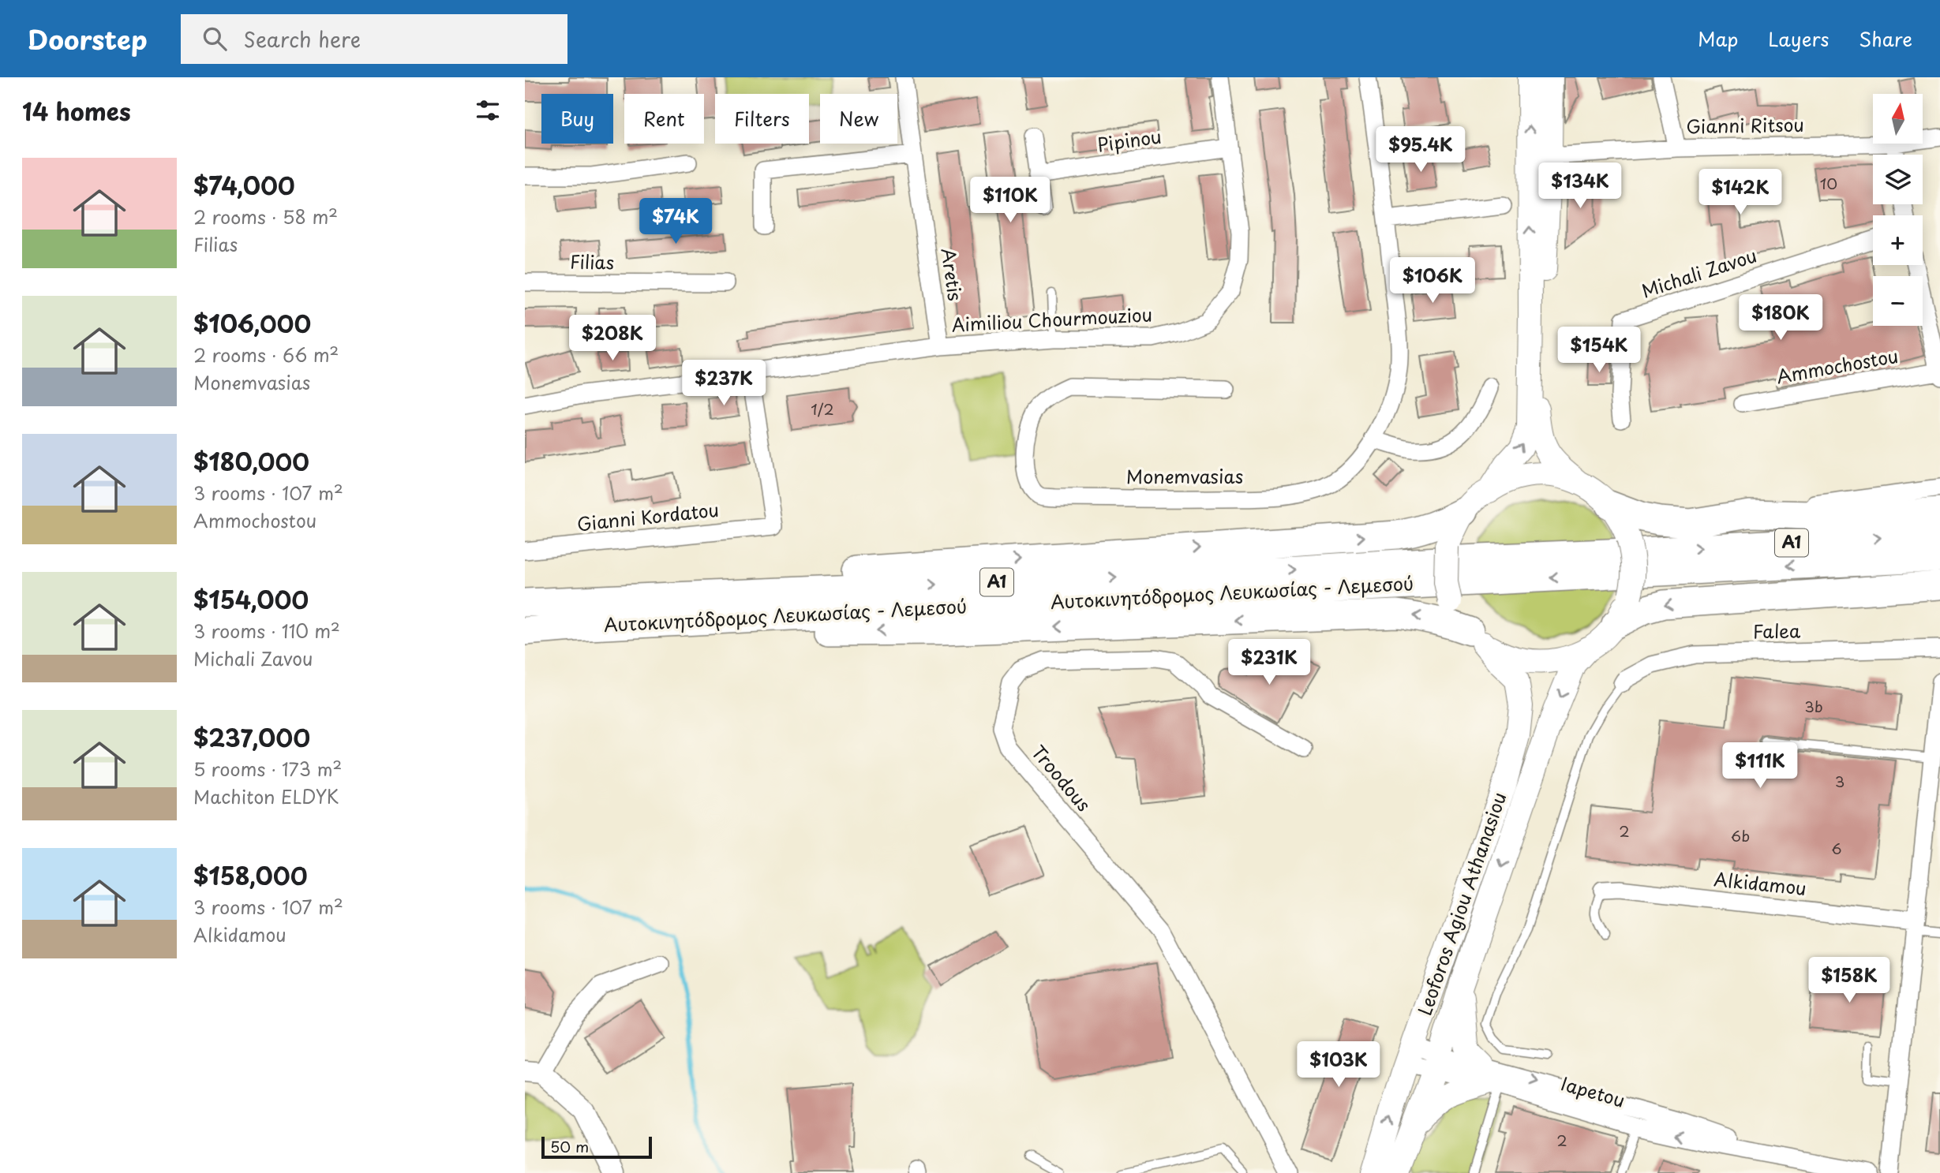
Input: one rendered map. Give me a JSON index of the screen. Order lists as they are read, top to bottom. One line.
{"streets":{"highway":["A1","Αυτοκινητόδρομος Λευκωσίας - Λεμεσού"],"main road":["Leoforos Agiou Athanasiou"],"street":["Gianni Ritsou","Pipinou","Filias","Michali Zavou","Aretis","Aimiliou Chourmouziou","Ammochostou","Monemvasias","Gianni Kordatou","Falea","Troodous","Alkidamou","Iapetou"]},"crossings":[["Pipinou","Aimiliou Chourmouziou"],["Aretis","Aimiliou Chourmouziou"],["Aimiliou Chourmouziou","Gianni Kordatou"],["Leoforos Agiou Athanasiou","Iapetou"]],"house_numbers":["10","1/2","3b","3","2","6b","6","2"],"scale_bar":"50 m","north":"top","page":{"header":"Doorstep","search":"Search here","nav":["Map","Layers","Share"],"heading":"14 homes","map_buttons":["+","−"],"chip":["Buy","Rent","Filters","New"],"price":["$95.4K","$134K","$142K","$110K","$74K","$106K","$180K","$208K","$154K","$237K","$231K","$111K","$158K","$103K"],"list":[{"name":"$74,000","note":"2 rooms · 58 m² · Filias"},{"name":"$106,000","note":"2 rooms · 66 m² · Monemvasias"},{"name":"$180,000","note":"3 rooms · 107 m² · Ammochostou"},{"name":"$154,000","note":"3 rooms · 110 m² · Michali Zavou"},{"name":"$237,000","note":"5 rooms · 173 m² · Machiton ELDYK"},{"name":"$158,000","note":"3 rooms · 107 m² · Alkidamou"}],"scale":"50 m"}}
